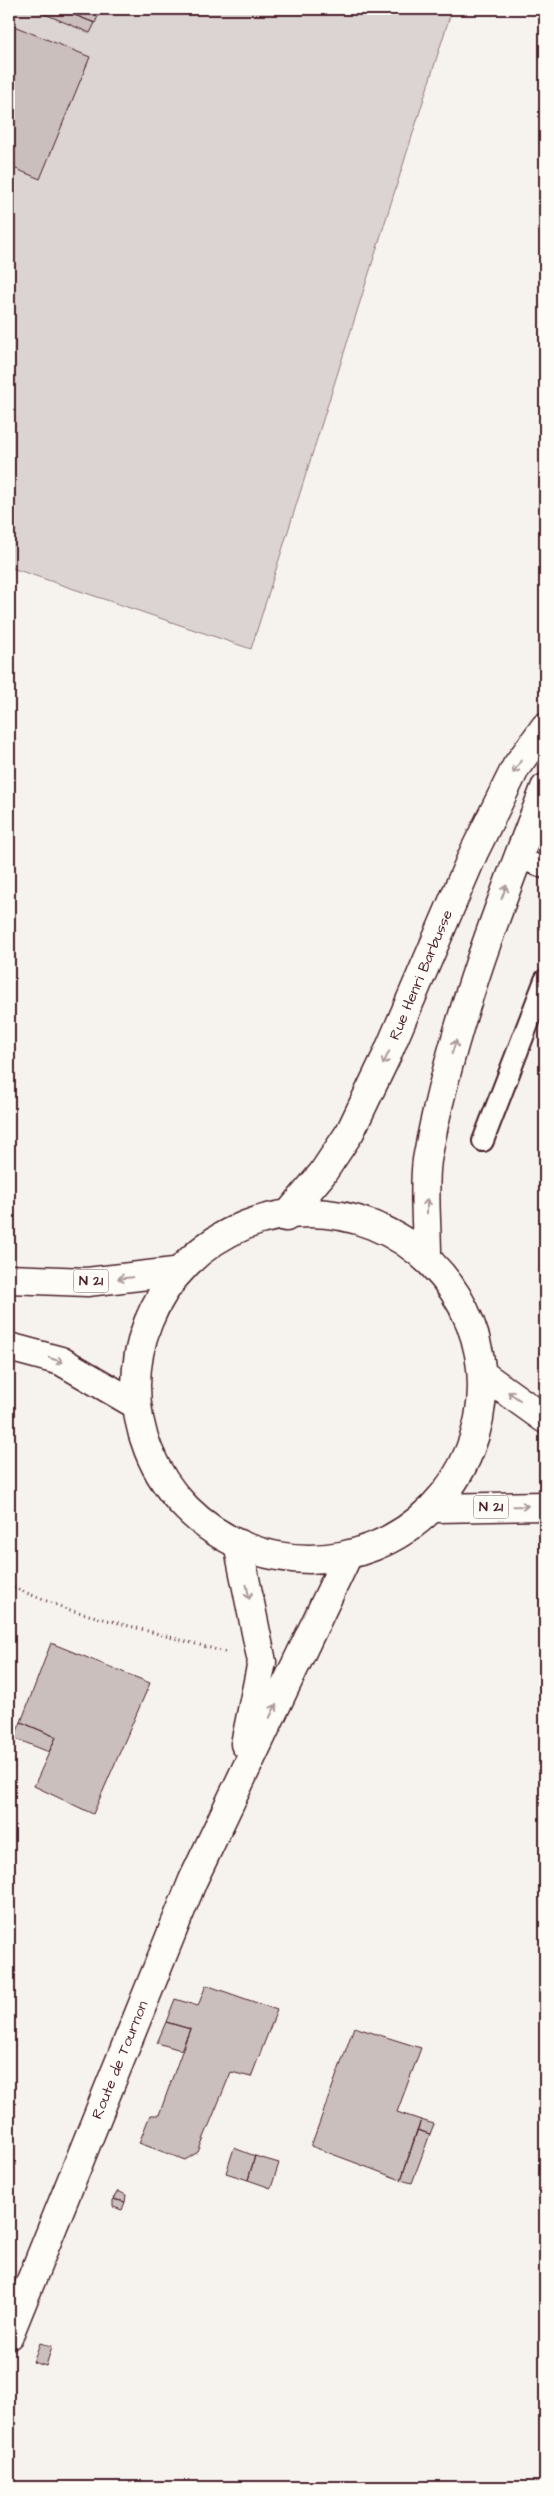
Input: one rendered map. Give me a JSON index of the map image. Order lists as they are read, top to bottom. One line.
{"streets":{"main road":["Rue Henri Barbusse","N 21","Route de Tournon"]}}
